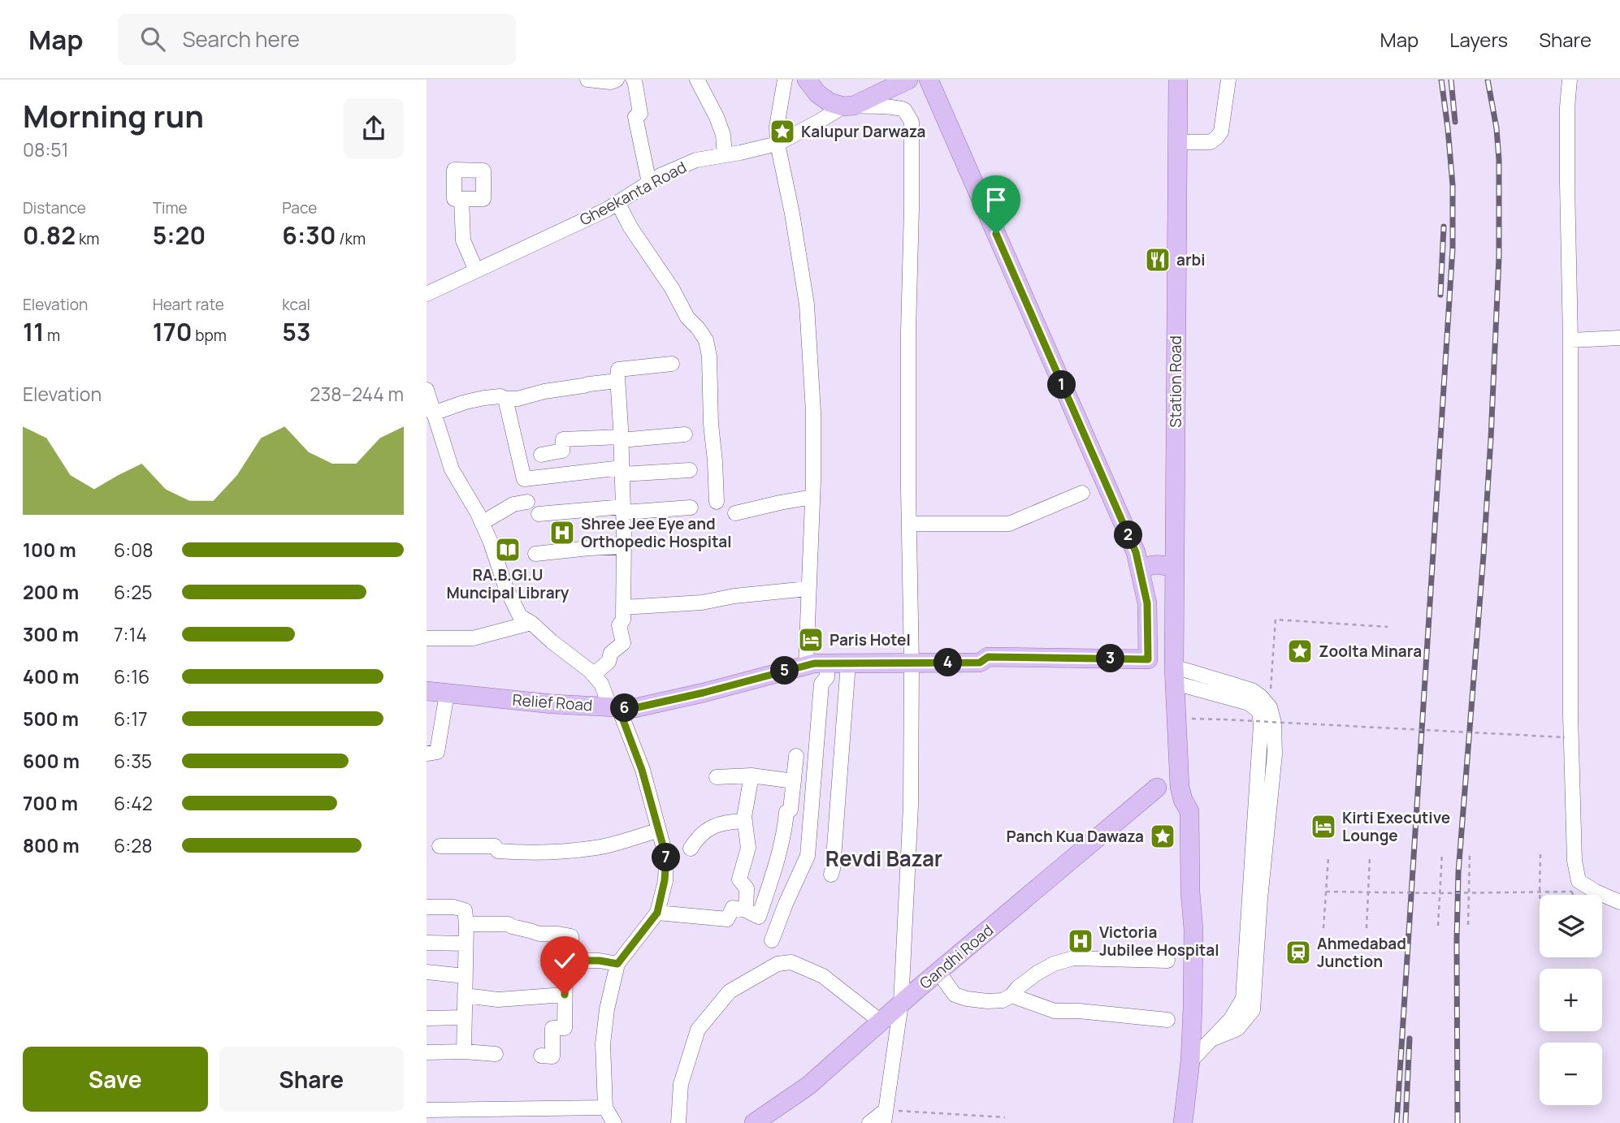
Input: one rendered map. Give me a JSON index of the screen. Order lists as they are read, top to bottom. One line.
{"streets":{"main road":["Gheekanta Road","Station Road","Relief Road","Gandhi Road"]},"districts":["Revdi Bazar"],"places":{"place":["Kalupur Darwaza","Zoolta Minara","Panch Kua Dawaza"],"restaurant":["arbi"],"hospital":["Shree Jee Eye and Orthopedic Hospital","Victoria Jubilee Hospital"],"library":["RA.B.GI.U Muncipal Library"],"hotel":["Paris Hotel","Kirti Executive Lounge"],"station":["Ahmedabad Junction"]},"page":{"header":"Map","search":"Search here","nav":["Map","Layers","Share"],"heading":["Morning run","08:51"],"stats":[["Distance","0.82 km"],["Time","5:20"],["Pace","6:30 /km"],["Elevation","11 m"],["Heart rate","170 bpm"],["kcal","53"]],"chart":["Elevation","238–244 m"],"pins":["1","2","3","4","5","6","7"],"list":[{"name":"100 m","note":"6:08"},{"name":"200 m","note":"6:25"},{"name":"300 m","note":"7:14"},{"name":"400 m","note":"6:16"},{"name":"500 m","note":"6:17"},{"name":"600 m","note":"6:35"},{"name":"700 m","note":"6:42"},{"name":"800 m","note":"6:28"}],"map_buttons":["+","−"],"buttons":["Save","Share"]}}
